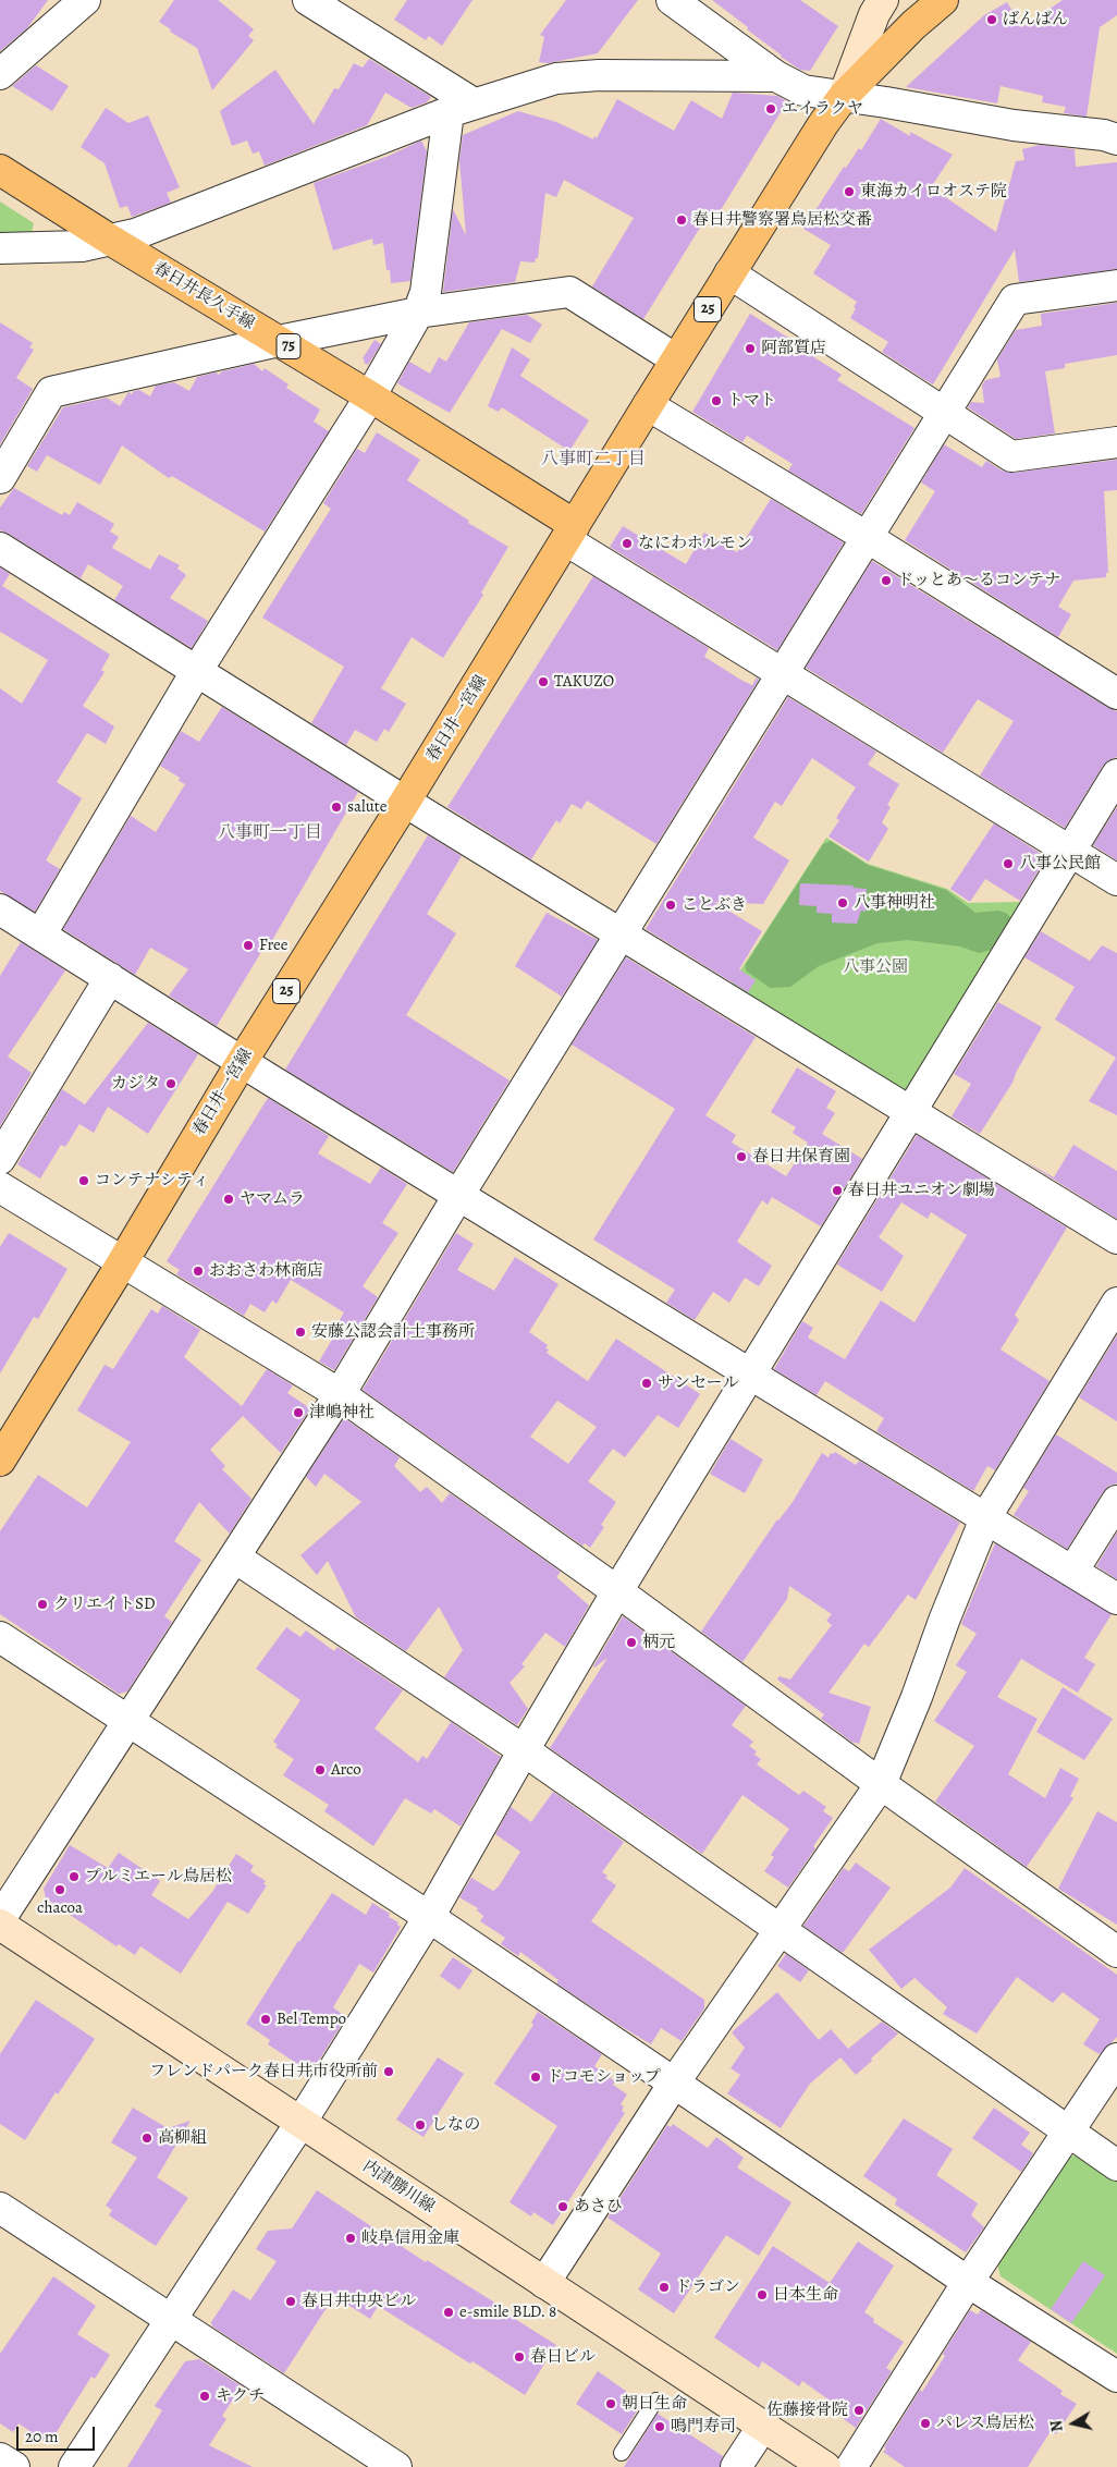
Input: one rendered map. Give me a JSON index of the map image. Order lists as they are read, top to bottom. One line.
{"streets":{"main road":["春日井長久手線","25","75","春日井一宮線","内津勝川線"]},"crossings":[["春日井長久手線","春日井一宮線"]],"districts":["八事町二丁目","八事町一丁目"],"parks":["八事公園"],"places":["ばんばん","エイラクヤ","東海カイロオステ院","春日井警察署鳥居松交番","阿部質店","トマト","なにわホルモン","ドッとあ〜るコンテナ","TAKUZO","salute","八事公民館","八事神明社","ことぶき","Free","カジタ","春日井保育園","コンテナシティ","春日井ユニオン劇場","ヤマムラ","おおさわ林商店","安藤公認会計士事務所","サンセール","津嶋神社","クリエイトSD","柄元","Arco","プルミエール鳥居松","chacoa","Bel Tempo","フレンドパーク春日井市役所前","ドコモショップ","しなの","高柳組","あさひ","岐阜信用金庫","ドラゴン","日本生命","春日井中央ビル","e-smile BLD. 8","春日ビル","キクチ","朝日生命","佐藤接骨院","パレス鳥居松","鳴門寿司"],"scale_bar":"20 m","north":"left"}
